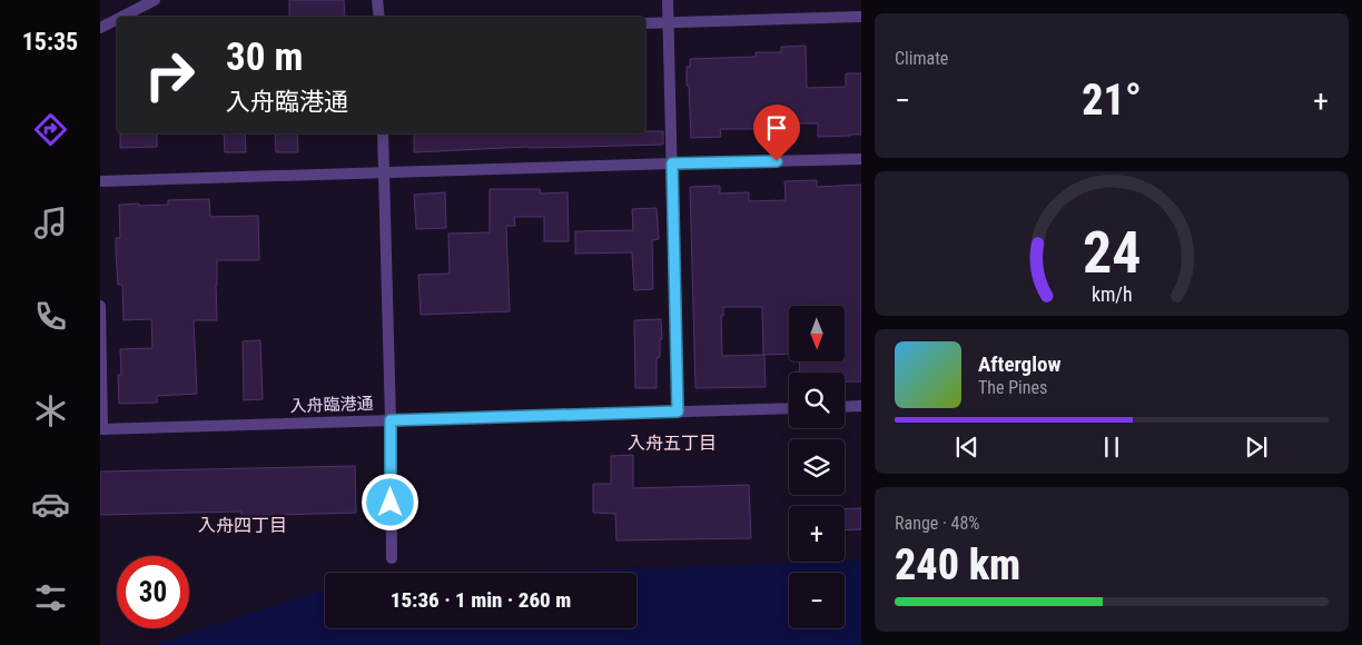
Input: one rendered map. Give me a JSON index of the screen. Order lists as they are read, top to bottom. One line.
{"streets":{"street":["入舟臨港通"]},"districts":["入舟五丁目","入舟四丁目"],"north":"bottom","page":{"tabs":"15:35","tile":["Climate",["Range · 48%","240 km"]],"turn":["30 m","入舟臨港通"],"heat":["−","21°","+"],"map_buttons":["+","−"],"song":["Afterglow","The Pines"],"limit":"30","trip":"15:36 · 1 min · 260 m","gauge":["24","km/h"]}}
